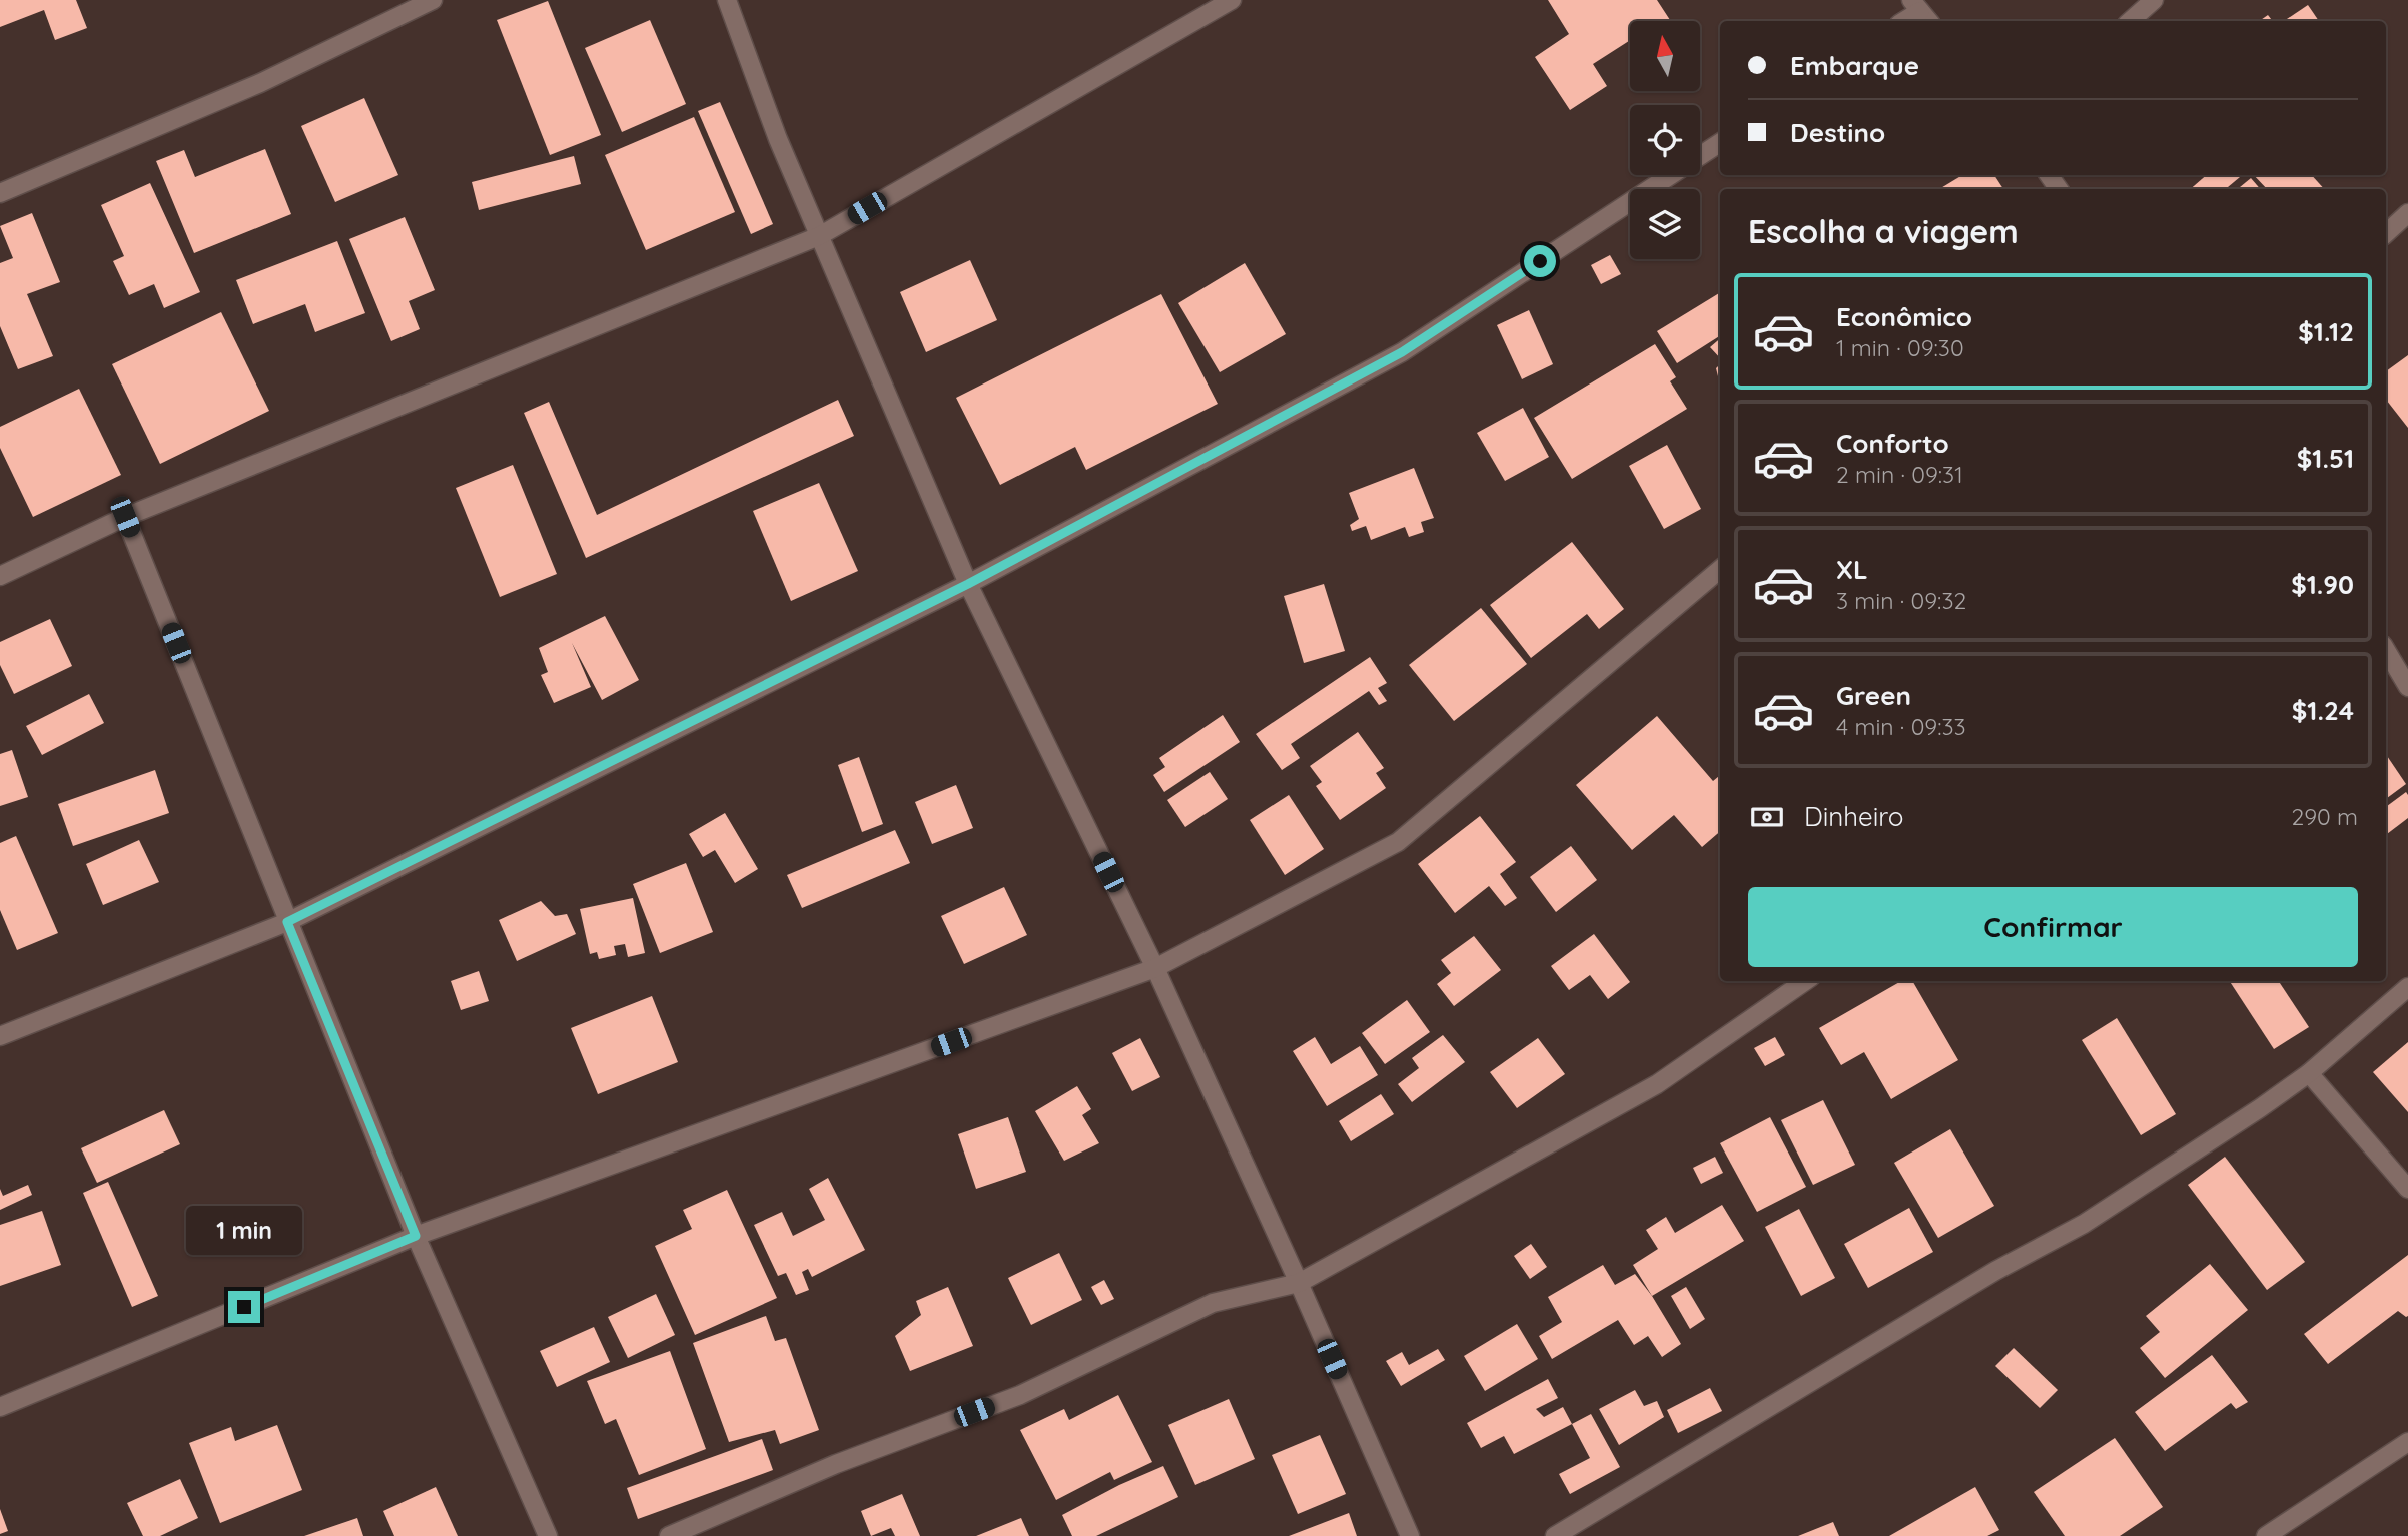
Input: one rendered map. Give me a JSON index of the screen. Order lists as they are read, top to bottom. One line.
{"north":"top","page":{"banner":["Embarque","Destino"],"heading":"Escolha a viagem","list":[{"name":"Econômico","note":"1 min · 09:30","value":"$1.12"},{"name":"Conforto","note":"2 min · 09:31","value":"$1.51"},{"name":"XL","note":"3 min · 09:32","value":"$1.90"},{"name":"Green","note":"4 min · 09:33","value":"$1.24"}],"pay":["Dinheiro","290 m"],"buttons":"Confirmar","bubble":"1 min"}}
